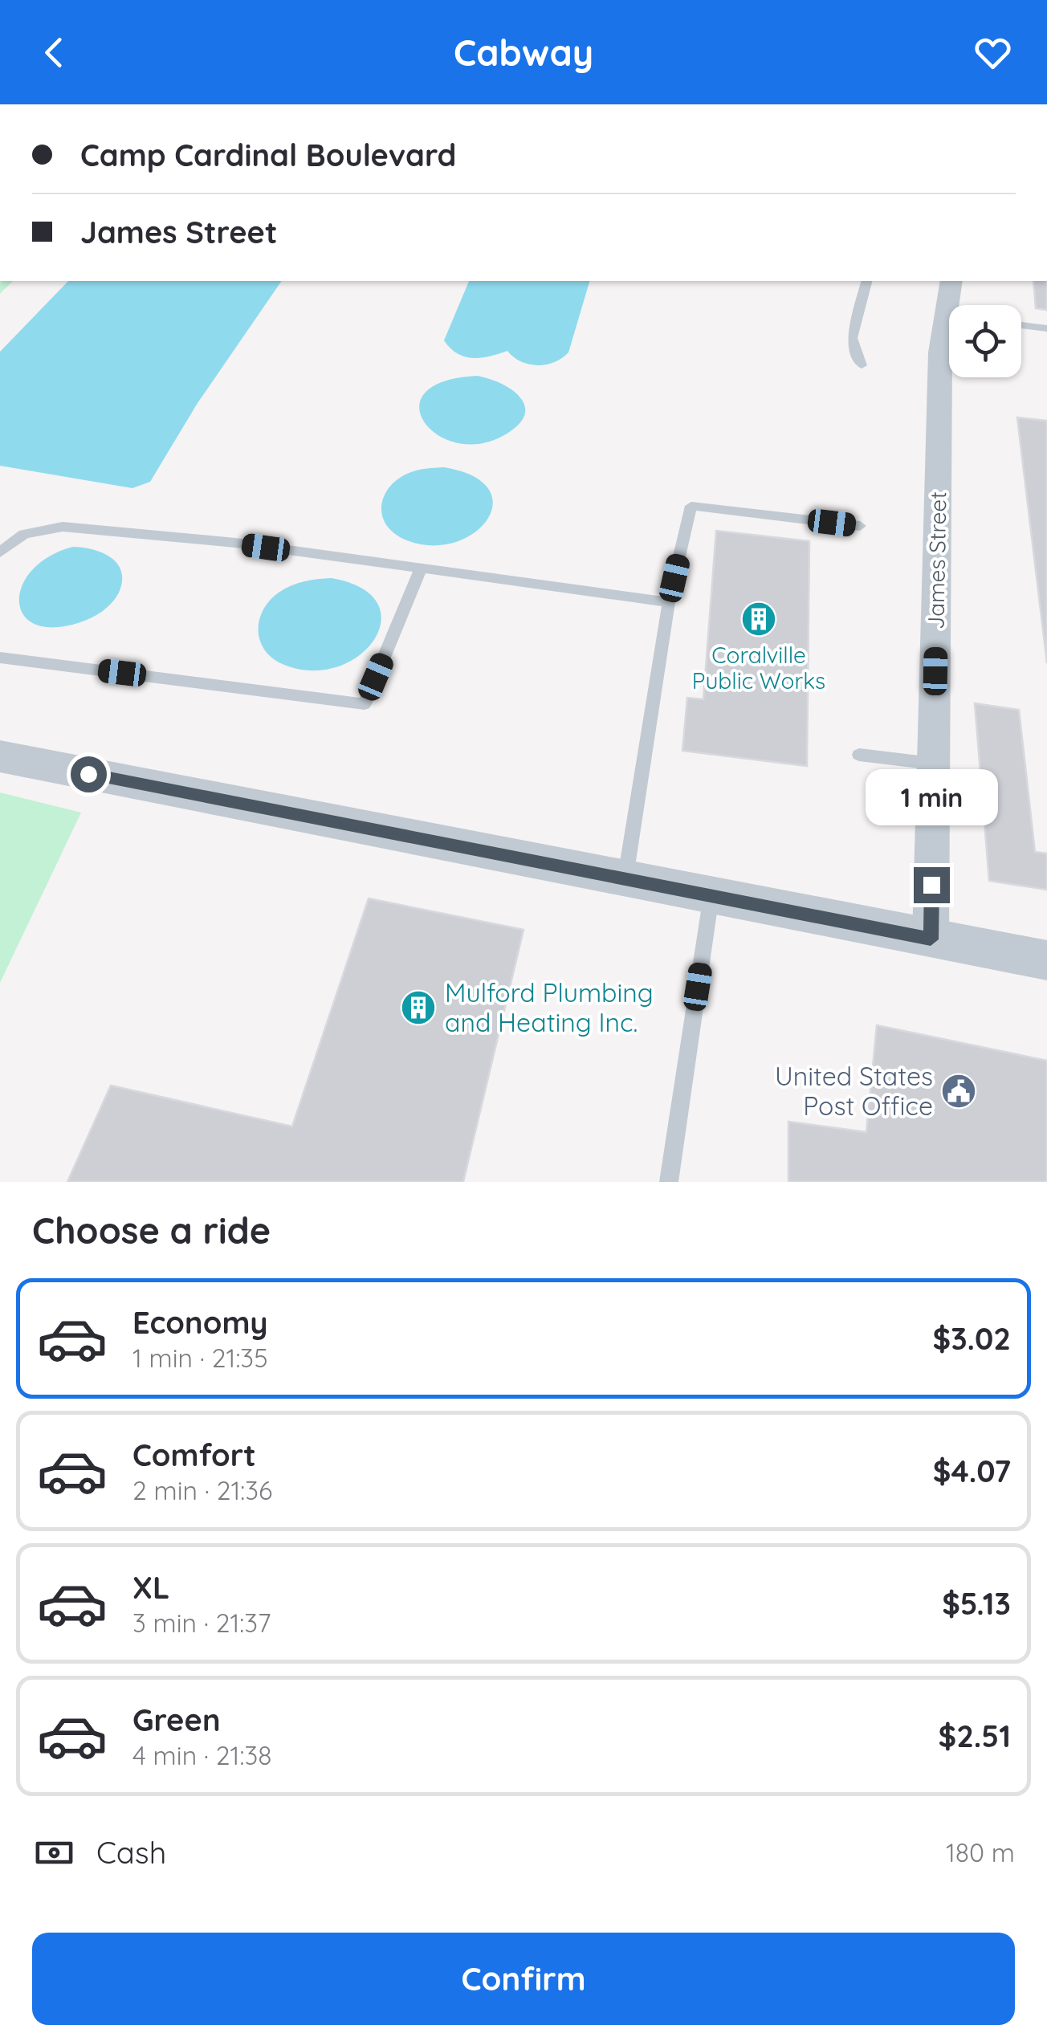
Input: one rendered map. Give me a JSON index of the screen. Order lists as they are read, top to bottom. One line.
{"streets":{"street":["James Street"]},"places":{"building":["Coralville Public Works","Mulford Plumbing and Heating Inc."],"public building":["United States Post Office"]},"page":{"header":"Cabway","banner":["Camp Cardinal Boulevard","James Street"],"bubble":"1 min","heading":"Choose a ride","list":[{"name":"Economy","note":"1 min · 21:35","value":"$3.02"},{"name":"Comfort","note":"2 min · 21:36","value":"$4.07"},{"name":"XL","note":"3 min · 21:37","value":"$5.13"},{"name":"Green","note":"4 min · 21:38","value":"$2.51"}],"pay":["Cash","180 m"],"buttons":"Confirm"}}
